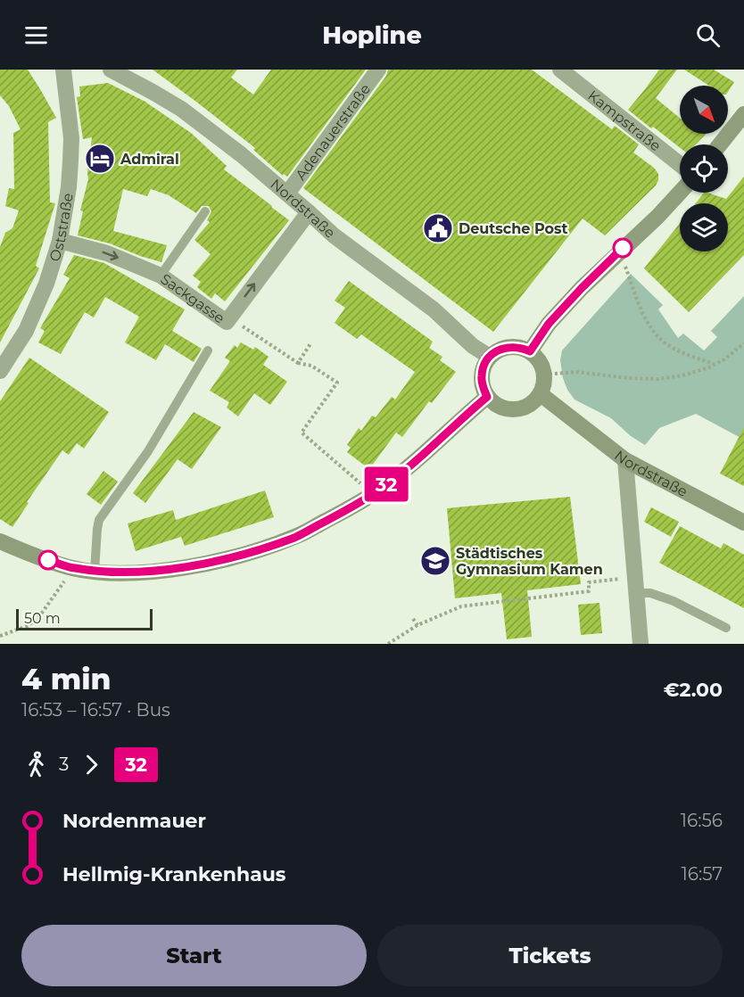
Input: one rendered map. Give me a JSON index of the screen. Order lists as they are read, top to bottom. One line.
{"streets":{"street":["Kampstraße","Adenauerstraße","Nordstraße","Oststraße","Sackgasse"]},"crossings":[["Adenauerstraße","Nordstraße"],["Nordstraße","Sackgasse"],["Oststraße","Sackgasse"]],"one_way":["Sackgasse"],"places":{"hotel":["Admiral"],"public building":["Deutsche Post"],"school or university":["Städtisches Gymnasium Kamen"]},"lines":["bus line 32"],"scale_bar":"50 m","north":"bottom right","page":{"header":"Hopline","on_map":"32","scale":"50 m","heading":["4 min","16:53 – 16:57 · Bus","€2.00"],"legs":["3","32"],"list":[{"name":"Nordenmauer","value":"16:56"},{"name":"Hellmig-Krankenhaus","value":"16:57"}],"buttons":["Start","Tickets"]}}
